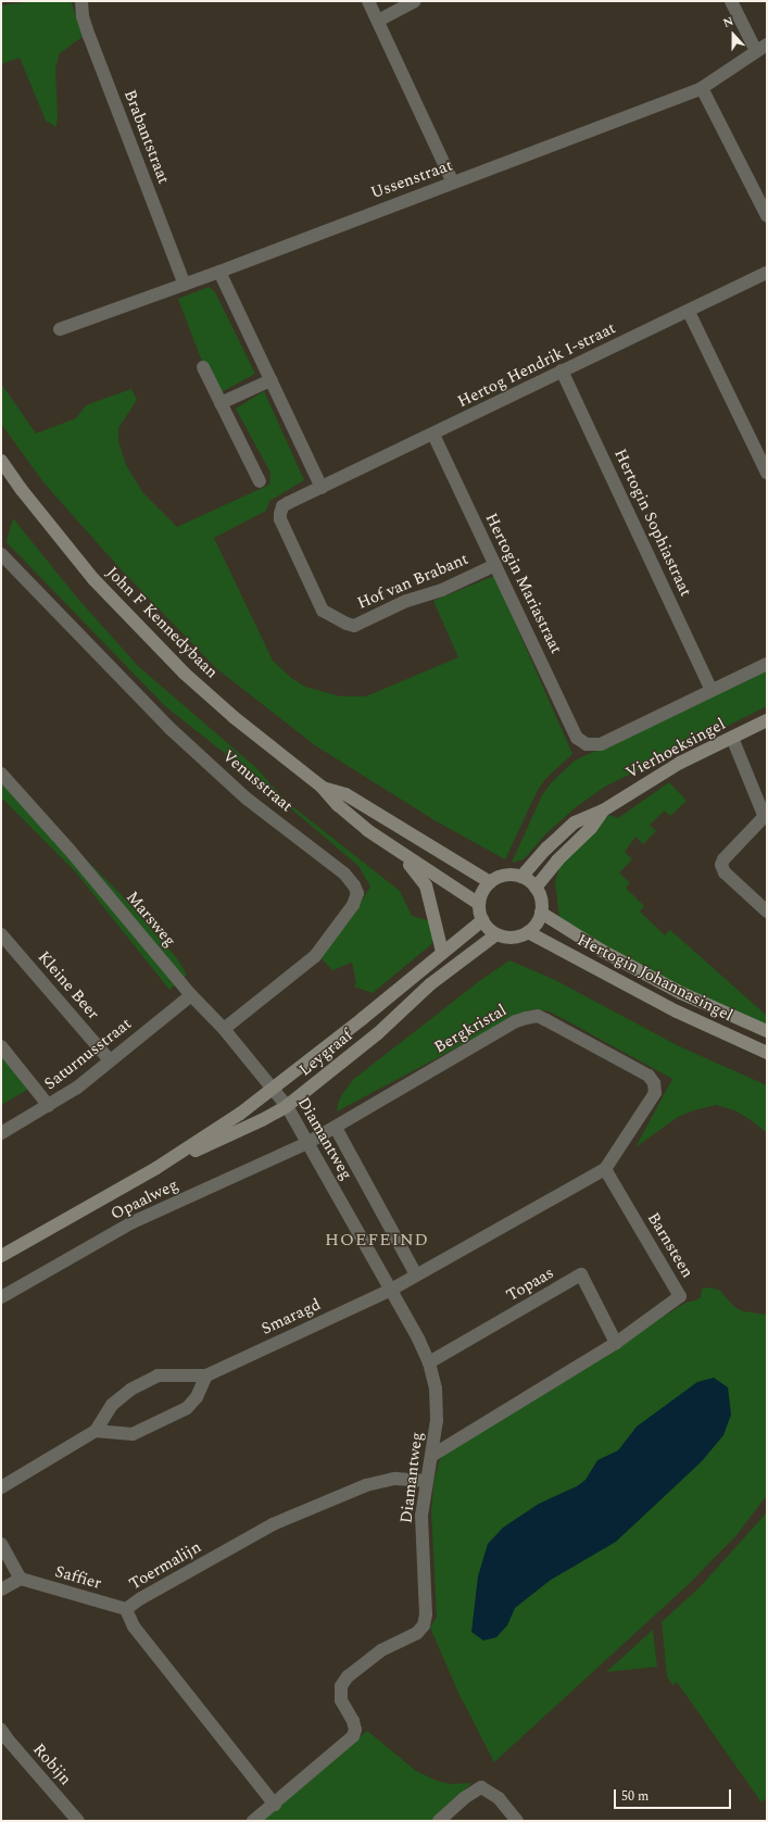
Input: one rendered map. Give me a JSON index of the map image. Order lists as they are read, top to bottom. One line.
{"streets":{"main road":["John F Kennedybaan","Vierhoeksingel","Hertogin Johannasingel","Leygraaf"],"street":["Brabantstraat","Ussenstraat","Hertog Hendrik I-straat","Hertogin Sophiastraat","Hof van Brabant","Hertogin Mariastraat","Venusstraat","Marsweg","Kleine Beer","Bergkristal","Saturnusstraat","Diamantweg","Opaalweg","Barnsteen","Topaas","Smaragd","Toermalijn","Saffier","Robijn"]},"crossings":[["Brabantstraat","Ussenstraat"],["Hertog Hendrik I-straat","Hertogin Sophiastraat"],["Hertog Hendrik I-straat","Hof van Brabant"],["Hertog Hendrik I-straat","Hertogin Mariastraat"],["Hertogin Sophiastraat","Hertogin Mariastraat"],["Hof van Brabant","Hertogin Mariastraat"],["John F Kennedybaan","Vierhoeksingel"],["John F Kennedybaan","Hertogin Johannasingel"],["John F Kennedybaan","Leygraaf"],["Vierhoeksingel","Hertogin Johannasingel"],["Vierhoeksingel","Leygraaf"],["Venusstraat","Marsweg"],["Marsweg","Leygraaf"],["Marsweg","Saturnusstraat"],["Marsweg","Diamantweg"],["Hertogin Johannasingel","Leygraaf"],["Kleine Beer","Saturnusstraat"],["Bergkristal","Diamantweg"],["Bergkristal","Opaalweg"],["Bergkristal","Barnsteen"],["Leygraaf","Diamantweg"],["Diamantweg","Opaalweg"],["Diamantweg","Barnsteen"],["Diamantweg","Topaas"],["Diamantweg","Smaragd"],["Diamantweg","Toermalijn"],["Barnsteen","Topaas"],["Toermalijn","Saffier"]],"districts":["HOEFEIND"],"scale_bar":"50 m","north":"top"}
